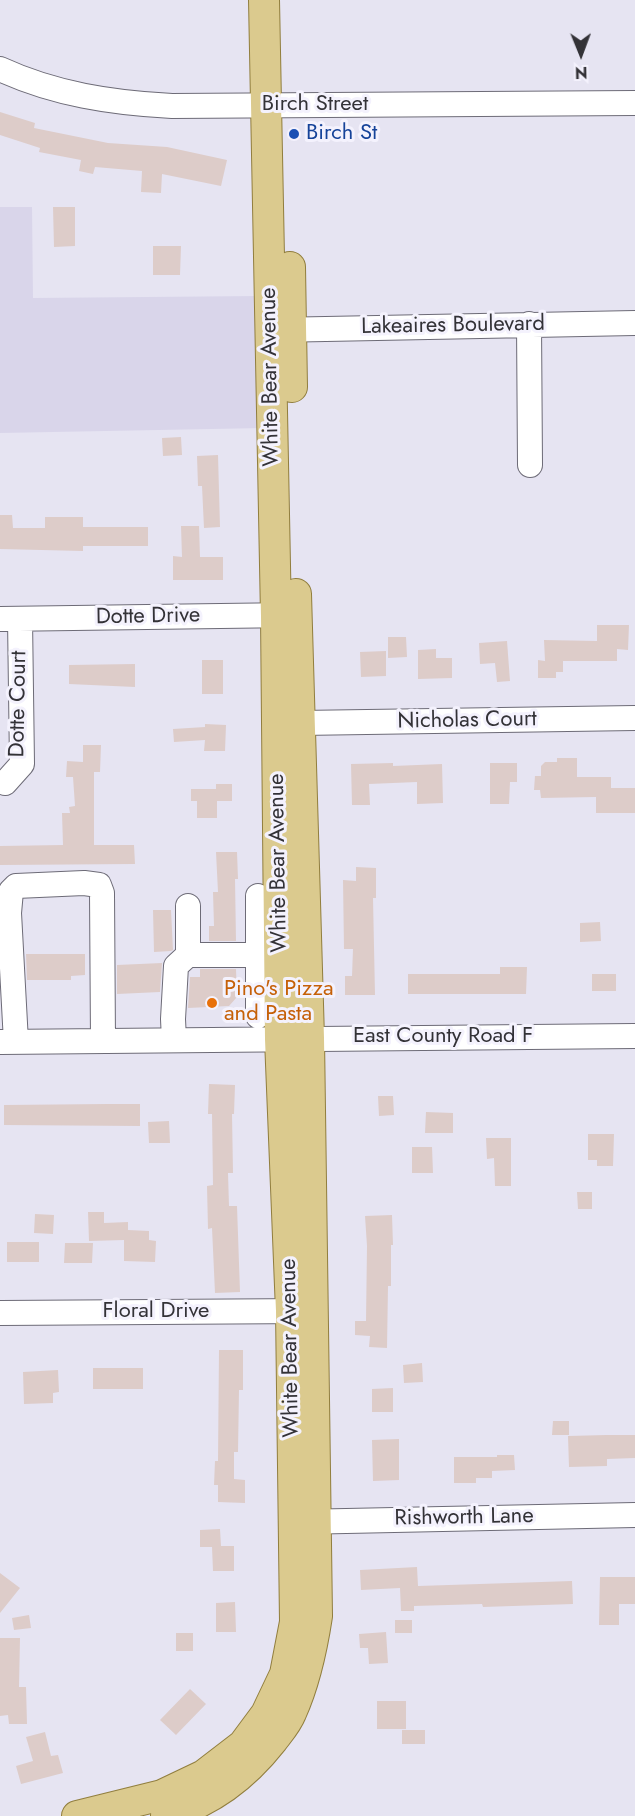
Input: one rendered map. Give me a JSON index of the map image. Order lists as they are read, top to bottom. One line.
{"streets":{"main road":["White Bear Avenue"],"street":["Birch Street","Lakeaires Boulevard","Dotte Drive","Dotte Court","Nicholas Court","East County Road F","Floral Drive","Rishworth Lane"]},"crossings":[["Birch Street","White Bear Avenue"],["Lakeaires Boulevard","White Bear Avenue"],["White Bear Avenue","Dotte Drive"],["White Bear Avenue","Nicholas Court"],["White Bear Avenue","East County Road F"],["White Bear Avenue","Floral Drive"],["White Bear Avenue","Rishworth Lane"],["Dotte Drive","Dotte Court"]],"places":["Birch St","Pino's Pizza and Pasta"],"north":"bottom"}
